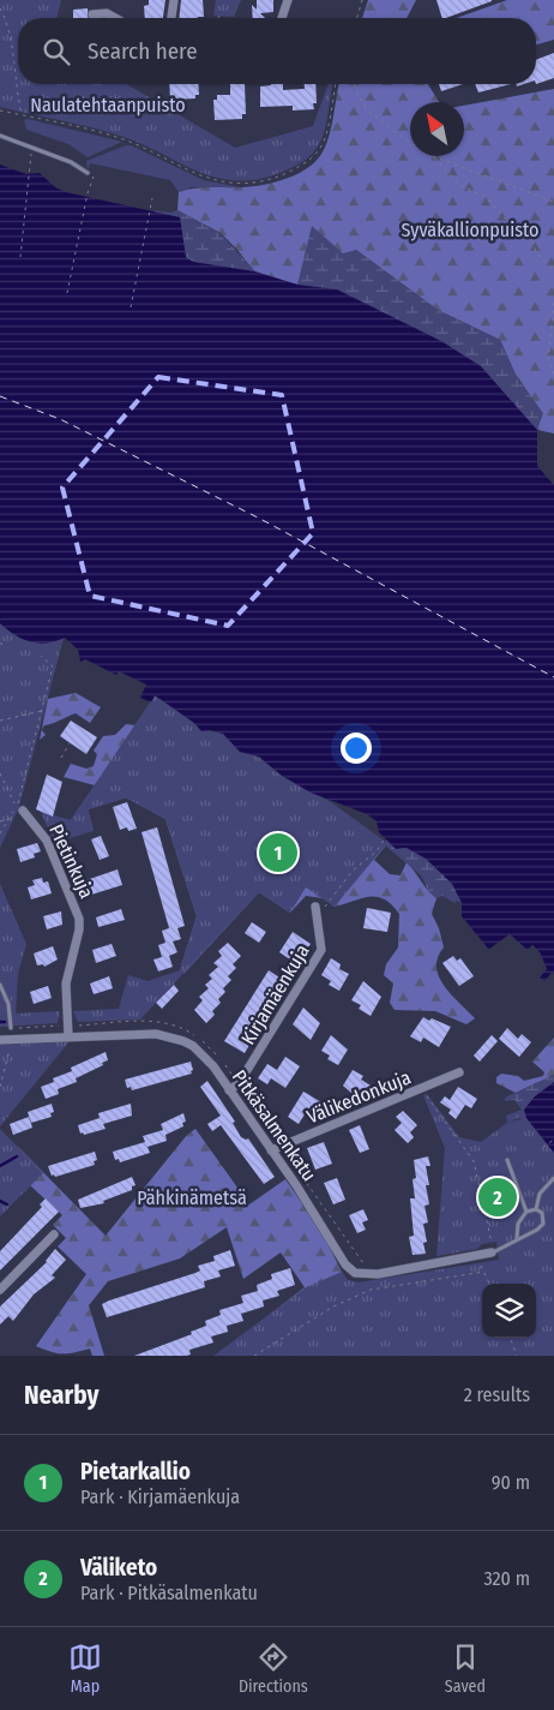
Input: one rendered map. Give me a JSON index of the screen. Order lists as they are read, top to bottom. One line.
{"streets":{"street":["Pietinkuja","Kirjamäenkuja","Välikedonkuja","Pitkäsalmenkatu"]},"crossings":[["Pietinkuja","Pitkäsalmenkatu"],["Kirjamäenkuja","Pitkäsalmenkatu"],["Välikedonkuja","Pitkäsalmenkatu"]],"parks":["Naulatehtaanpuisto","Syväkallionpuisto","Pähkinämetsä"],"north":"top left","page":{"search":"Search here","pins":["1","2"],"heading":["Nearby","2 results"],"list":[{"mark":"1","name":"Pietarkallio","note":"Park · Kirjamäenkuja","value":"90 m"},{"mark":"2","name":"Väliketo","note":"Park · Pitkäsalmenkatu","value":"320 m"}],"nav":["Map","Directions","Saved"]}}
